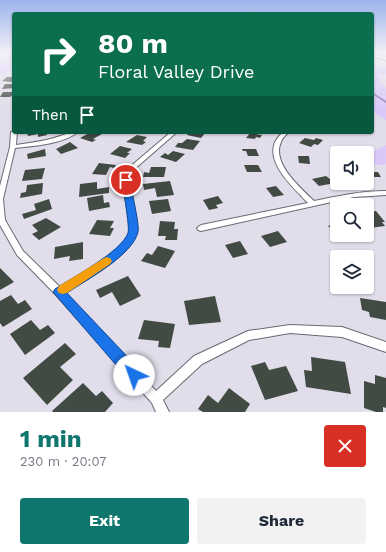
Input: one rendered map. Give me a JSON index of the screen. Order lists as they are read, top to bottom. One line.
{"page":{"turn":["80 m","Floral Valley Drive"],"then":"Then","heading":["1 min","230 m · 20:07"],"buttons":["Exit","Share"]}}
